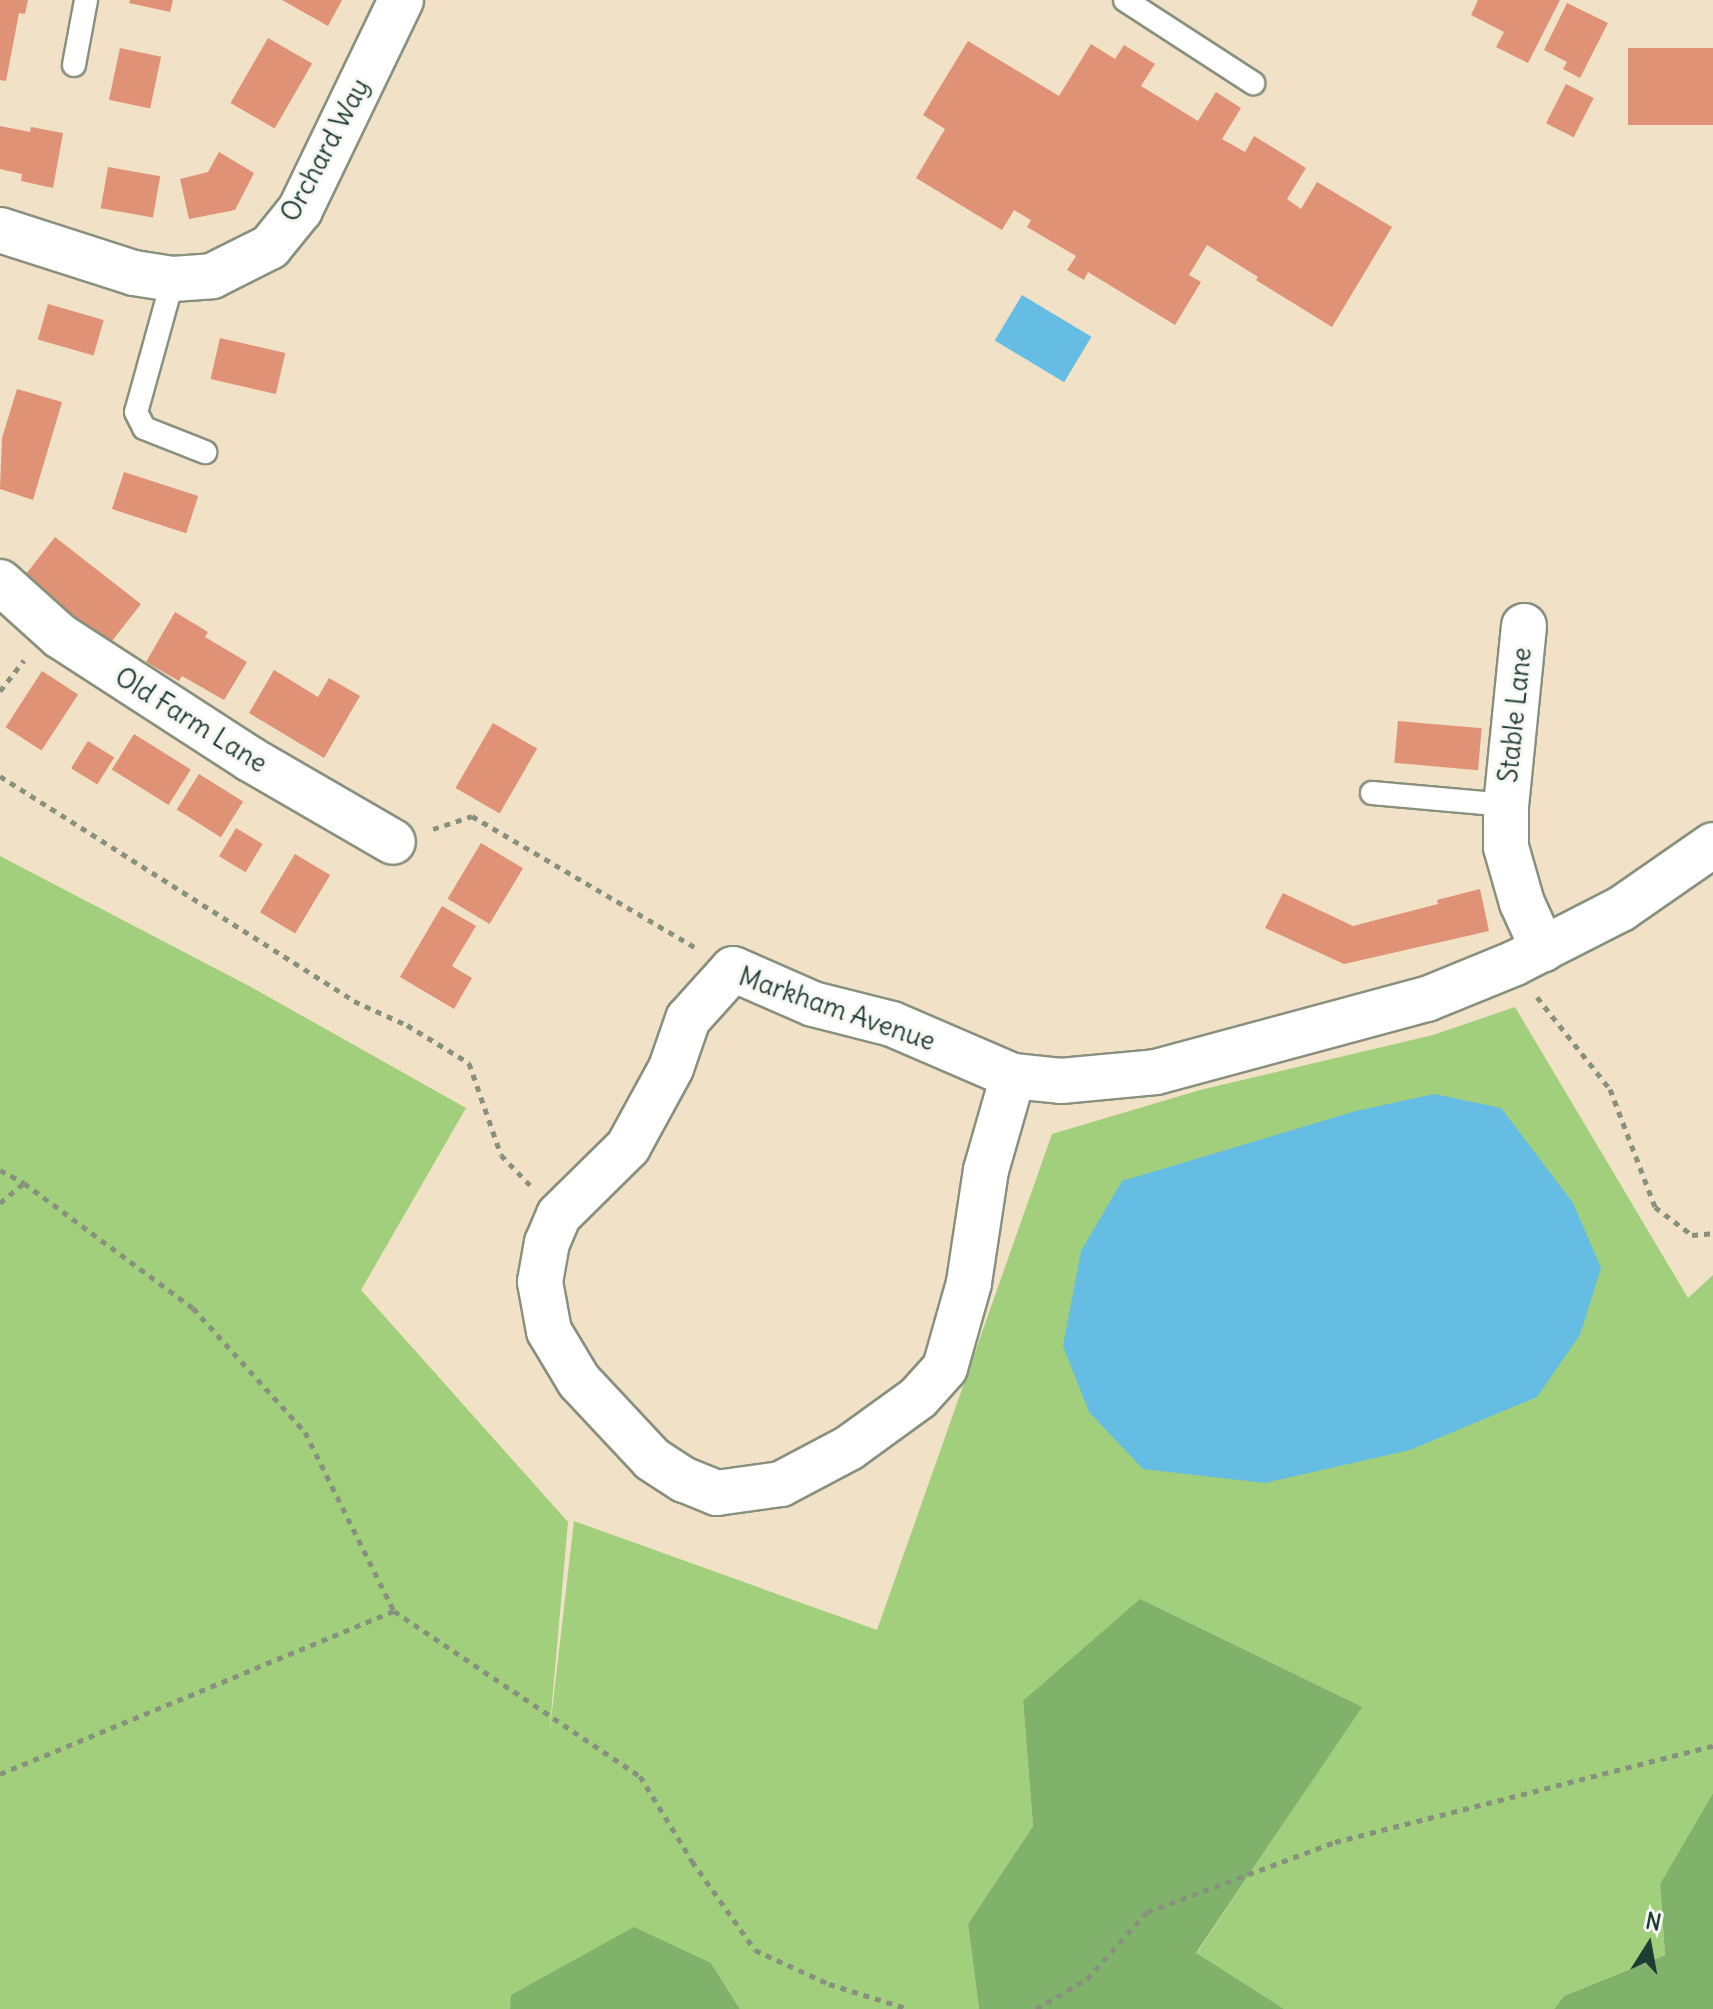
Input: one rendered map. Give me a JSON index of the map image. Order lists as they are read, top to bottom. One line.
{"streets":{"street":["Orchard Way","Stable Lane","Old Farm Lane","Markham Avenue"]},"crossings":[["Stable Lane","Markham Avenue"]],"north":"top"}
